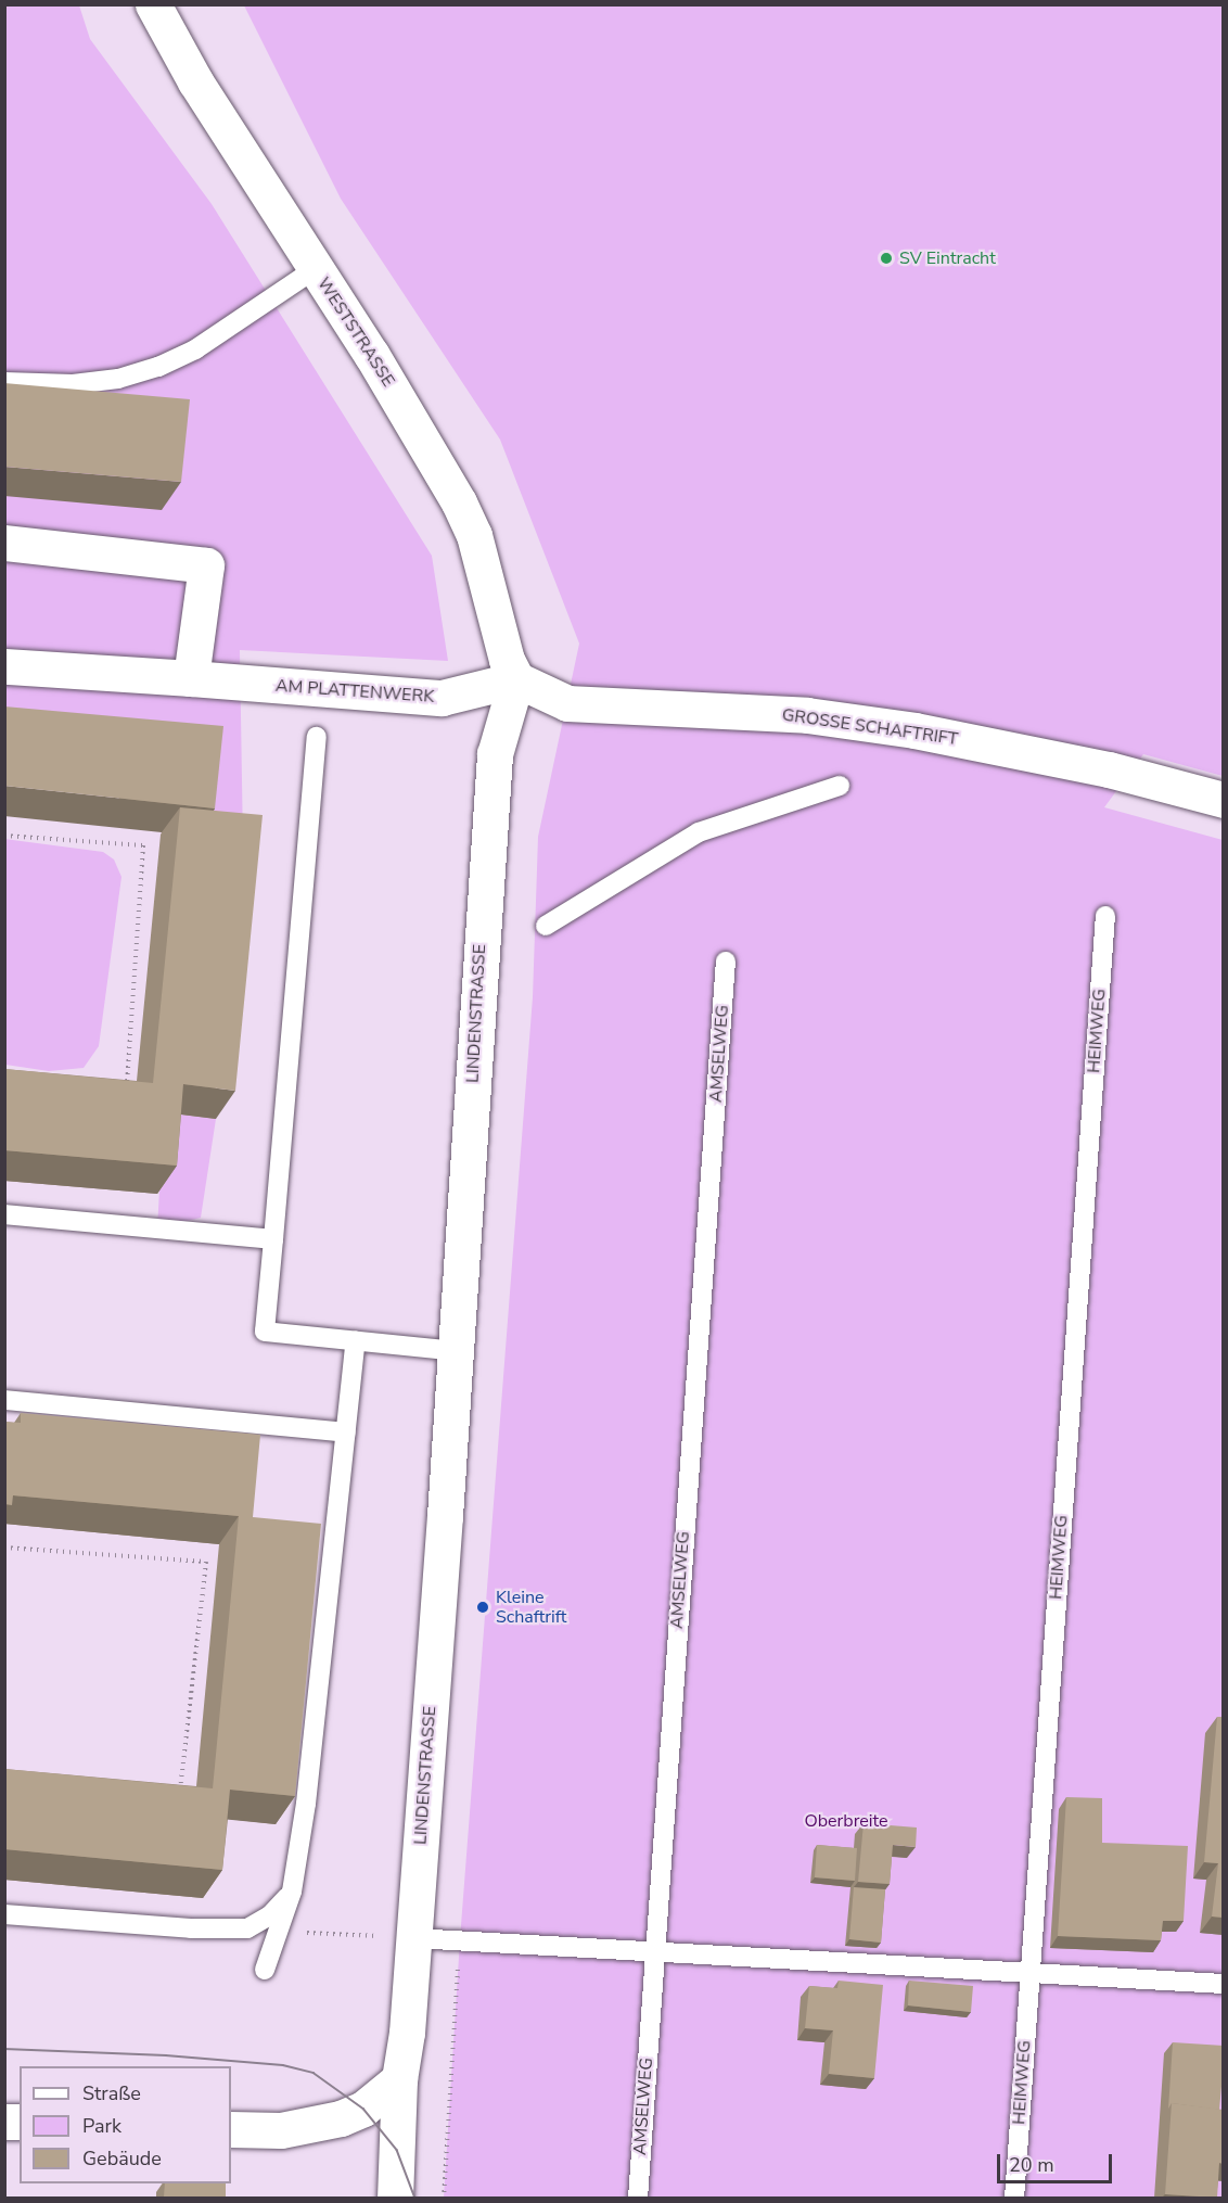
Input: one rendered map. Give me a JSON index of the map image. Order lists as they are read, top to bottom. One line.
{"streets":{"street":["WESTSTRASSE","AM PLATTENWERK","GROSSE SCHAFTRIFT","LINDENSTRASSE"],"lane":["HEIMWEG","AMSELWEG"]},"crossings":[["WESTSTRASSE","AM PLATTENWERK"],["WESTSTRASSE","GROSSE SCHAFTRIFT"],["WESTSTRASSE","LINDENSTRASSE"],["AM PLATTENWERK","GROSSE SCHAFTRIFT"],["AM PLATTENWERK","LINDENSTRASSE"],["GROSSE SCHAFTRIFT","LINDENSTRASSE"]],"parks":["Oberbreite"],"places":["SV Eintracht","Kleine Schaftrift"],"legend":["Straße","Park","Gebäude"],"scale_bar":"20 m"}
